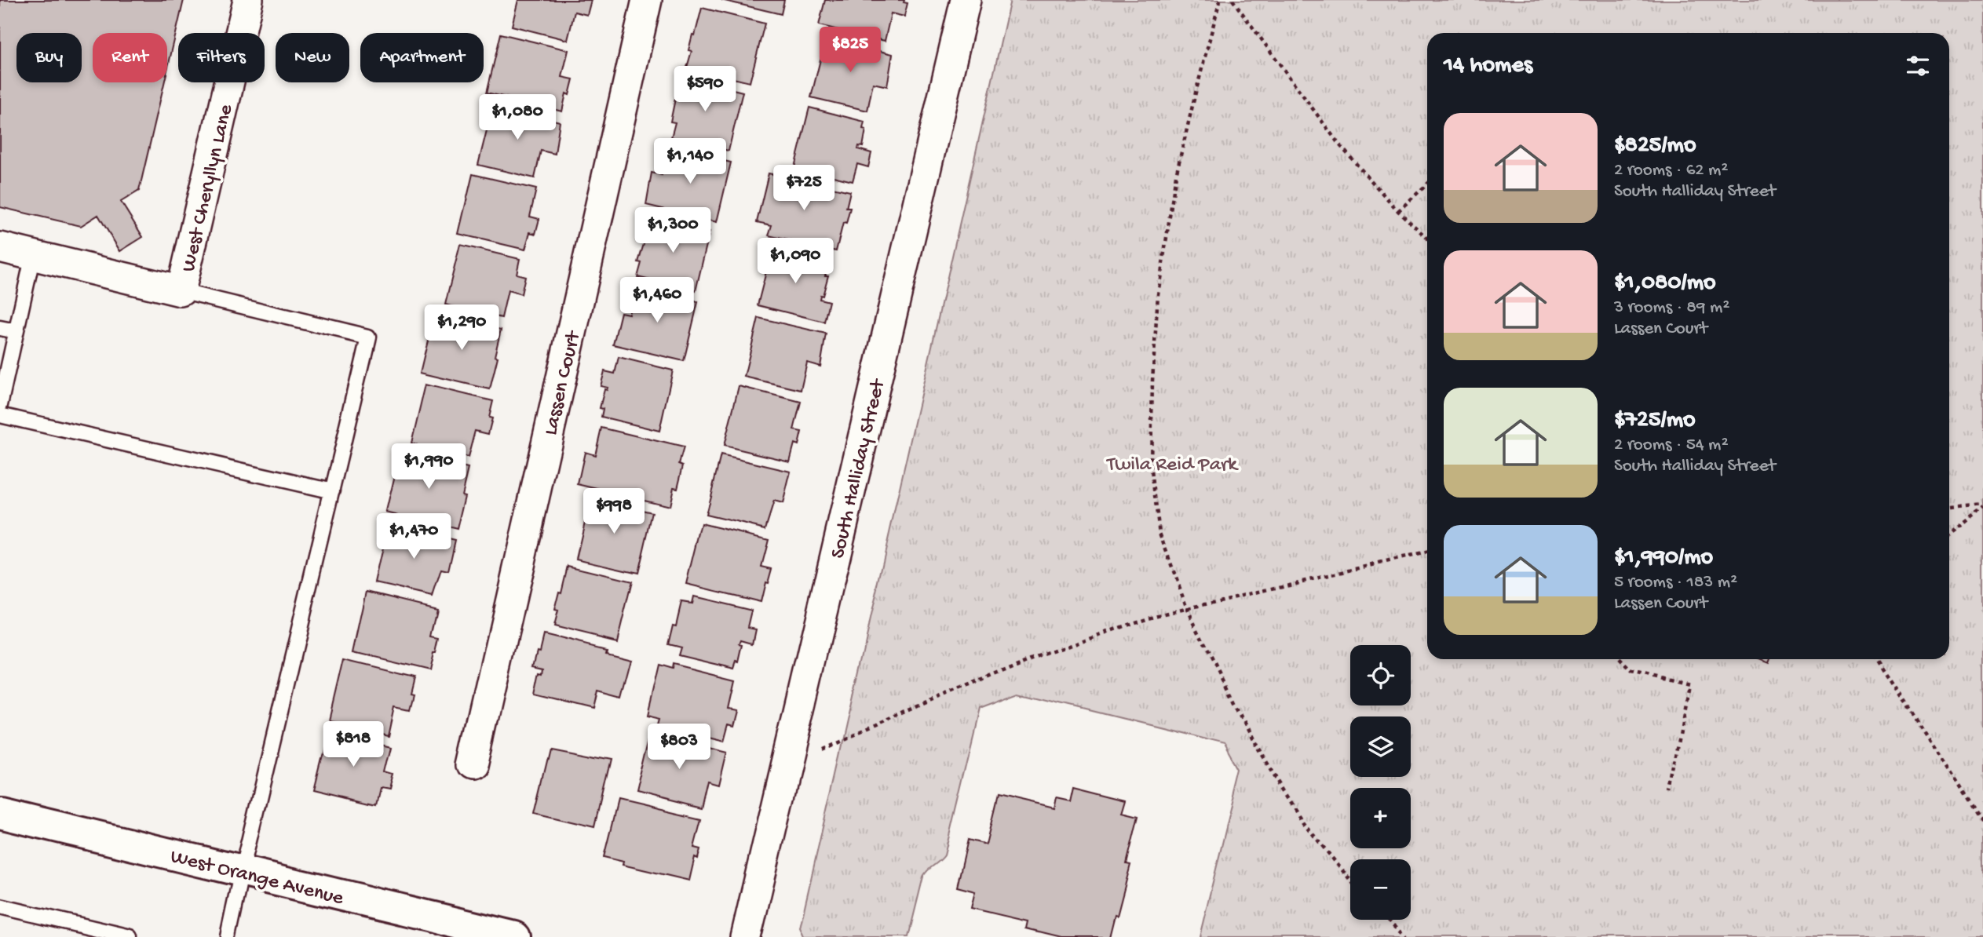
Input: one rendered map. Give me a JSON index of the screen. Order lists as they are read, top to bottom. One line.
{"streets":{"street":["West Cheryllyn Lane","Lassen Court","South Halliday Street","West Orange Avenue"]},"parks":["Twila Reid Park"],"page":{"price":["$825","$590","$1,080","$1,140","$725","$1,300","$1,090","$1,460","$1,290","$1,990","$998","$1,470","$818","$803"],"chip":["Buy","Rent","Filters","New","Apartment"],"heading":"14 homes","list":[{"name":"$825/mo","note":"2 rooms · 62 m² · South Halliday Street"},{"name":"$1,080/mo","note":"3 rooms · 89 m² · Lassen Court"},{"name":"$725/mo","note":"2 rooms · 54 m² · South Halliday Street"},{"name":"$1,990/mo","note":"5 rooms · 183 m² · Lassen Court"}],"map_buttons":["+","−"]}}
